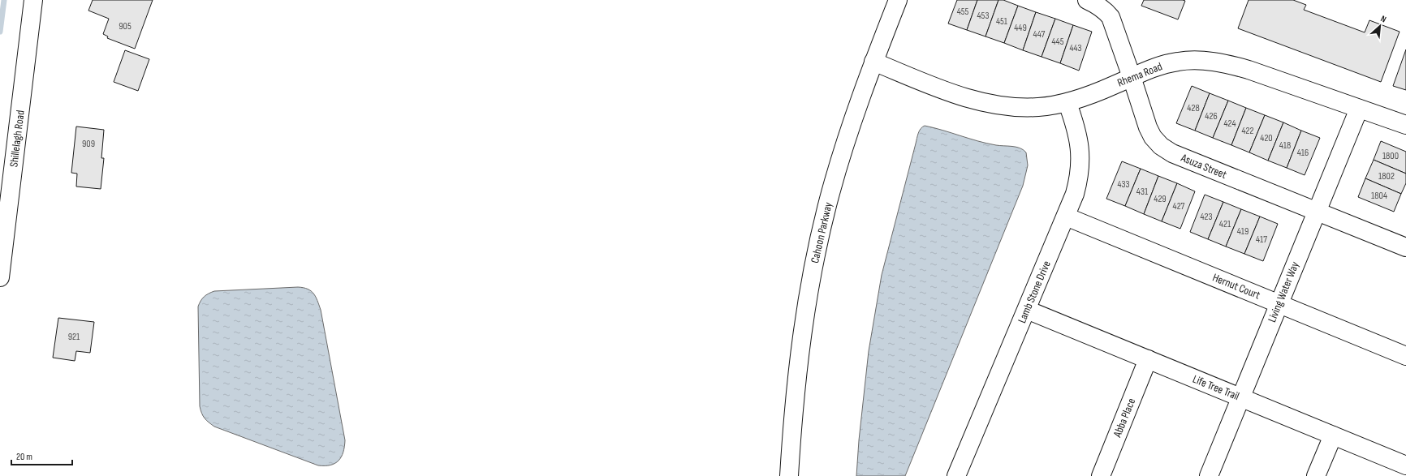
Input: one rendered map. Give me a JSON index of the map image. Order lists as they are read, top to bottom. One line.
{"streets":{"street":["Rhema Road","Shillelagh Road","Asuza Street","Cahoon Parkway","Hernut Court","Lamb Stone Drive","Living Water Way","Life Tree Trail","Abba Place"]},"crossings":[["Rhema Road","Asuza Street"],["Rhema Road","Cahoon Parkway"],["Rhema Road","Lamb Stone Drive"],["Rhema Road","Living Water Way"],["Asuza Street","Living Water Way"],["Hernut Court","Lamb Stone Drive"],["Hernut Court","Living Water Way"],["Lamb Stone Drive","Life Tree Trail"],["Living Water Way","Life Tree Trail"],["Life Tree Trail","Abba Place"]],"house_numbers":["455","453","451","905","449","447","445","443","428","426","424","422","420","909","418","416","1800","1802","433","431","1804","429","427","423","421","419","417","921"],"scale_bar":"20 m","north":"top right"}
